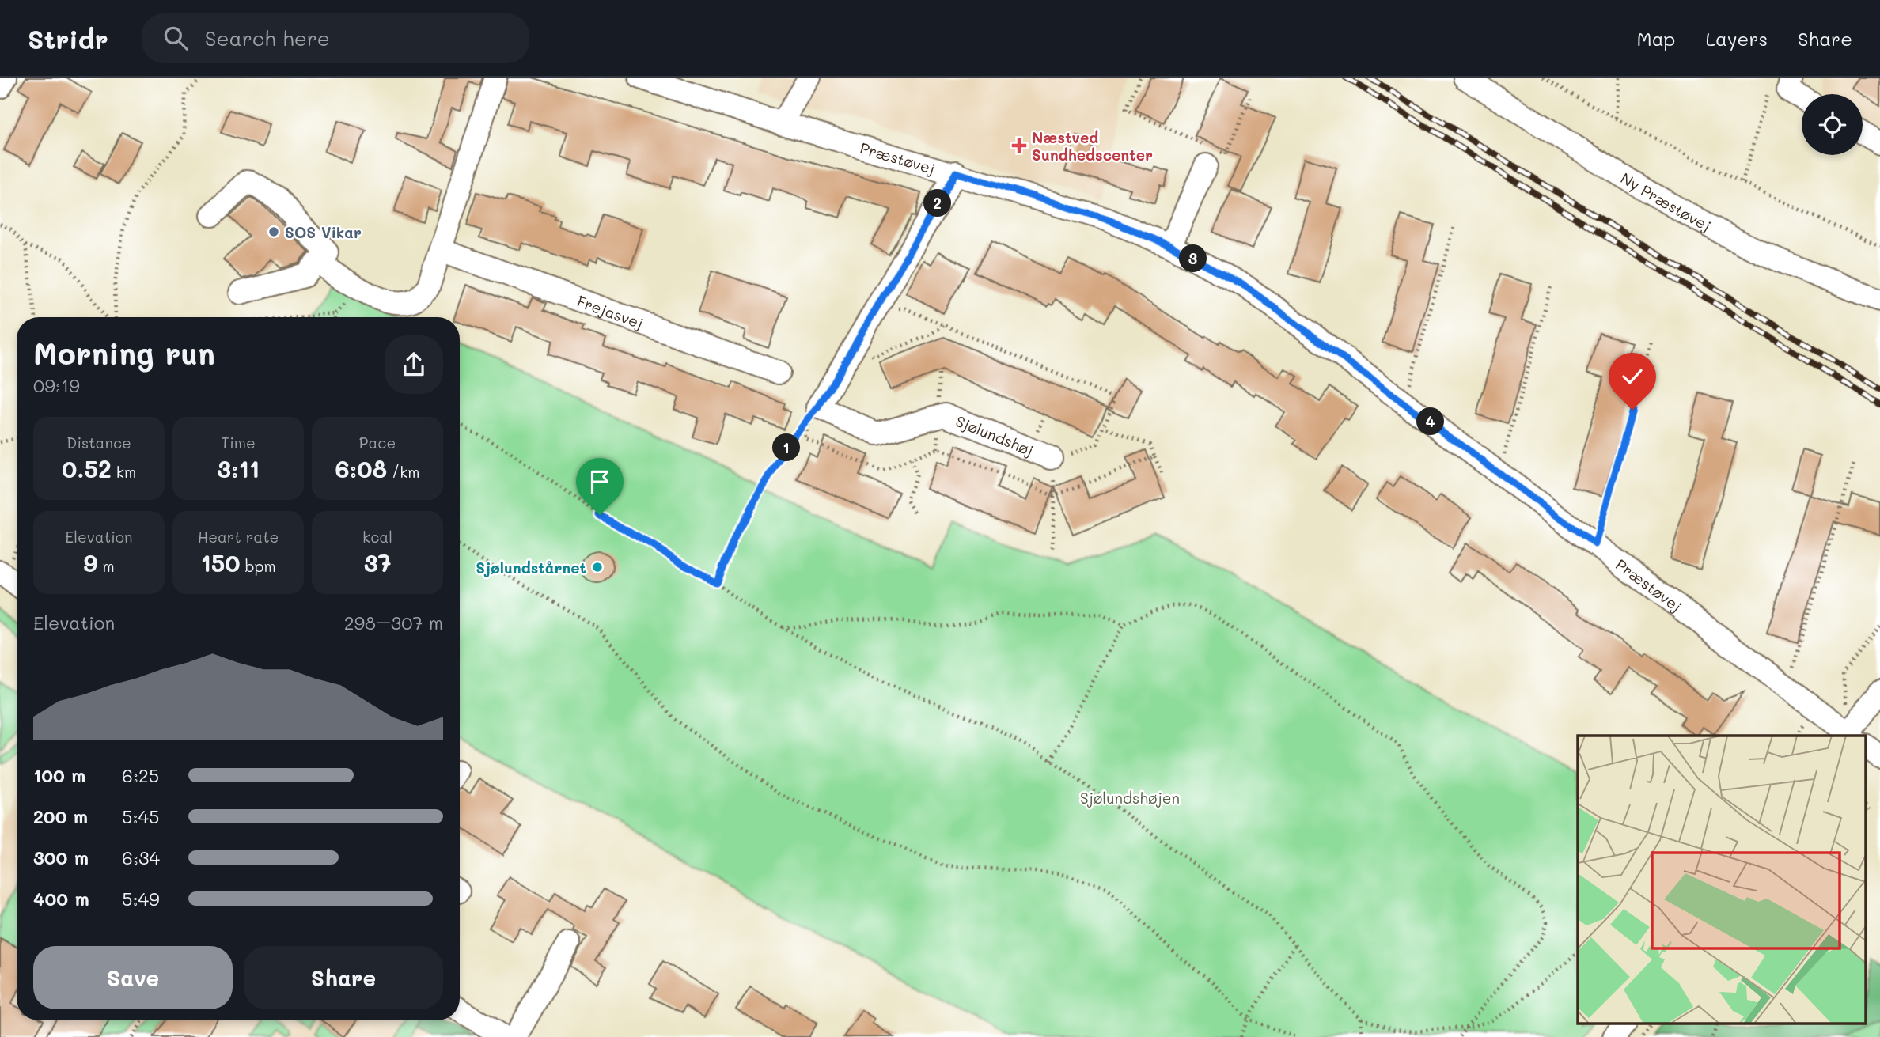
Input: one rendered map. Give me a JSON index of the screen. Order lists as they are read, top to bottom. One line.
{"streets":{"street":["Præstøvej","Ny Præstøvej","Frejasvej","Sjølundshøj"]},"crossings":[["Præstøvej","Sjølundshøj"]],"parks":["Sjølundshøjen"],"places":{"health":["Næstved Sundhedscenter"],"other":["SOS Vikar","Sjølundstårnet"]},"page":{"header":"Stridr","search":"Search here","nav":["Map","Layers","Share"],"pins":["2","3","4","1"],"heading":["Morning run","09:19"],"stats":[["Distance","0.52 km"],["Time","3:11"],["Pace","6:08 /km"],["Elevation","9 m"],["Heart rate","150 bpm"],["kcal","37"]],"chart":["Elevation","298–307 m"],"list":[{"name":"100 m","note":"6:25"},{"name":"200 m","note":"5:45"},{"name":"300 m","note":"6:34"},{"name":"400 m","note":"5:49"}],"buttons":["Save","Share"]}}
